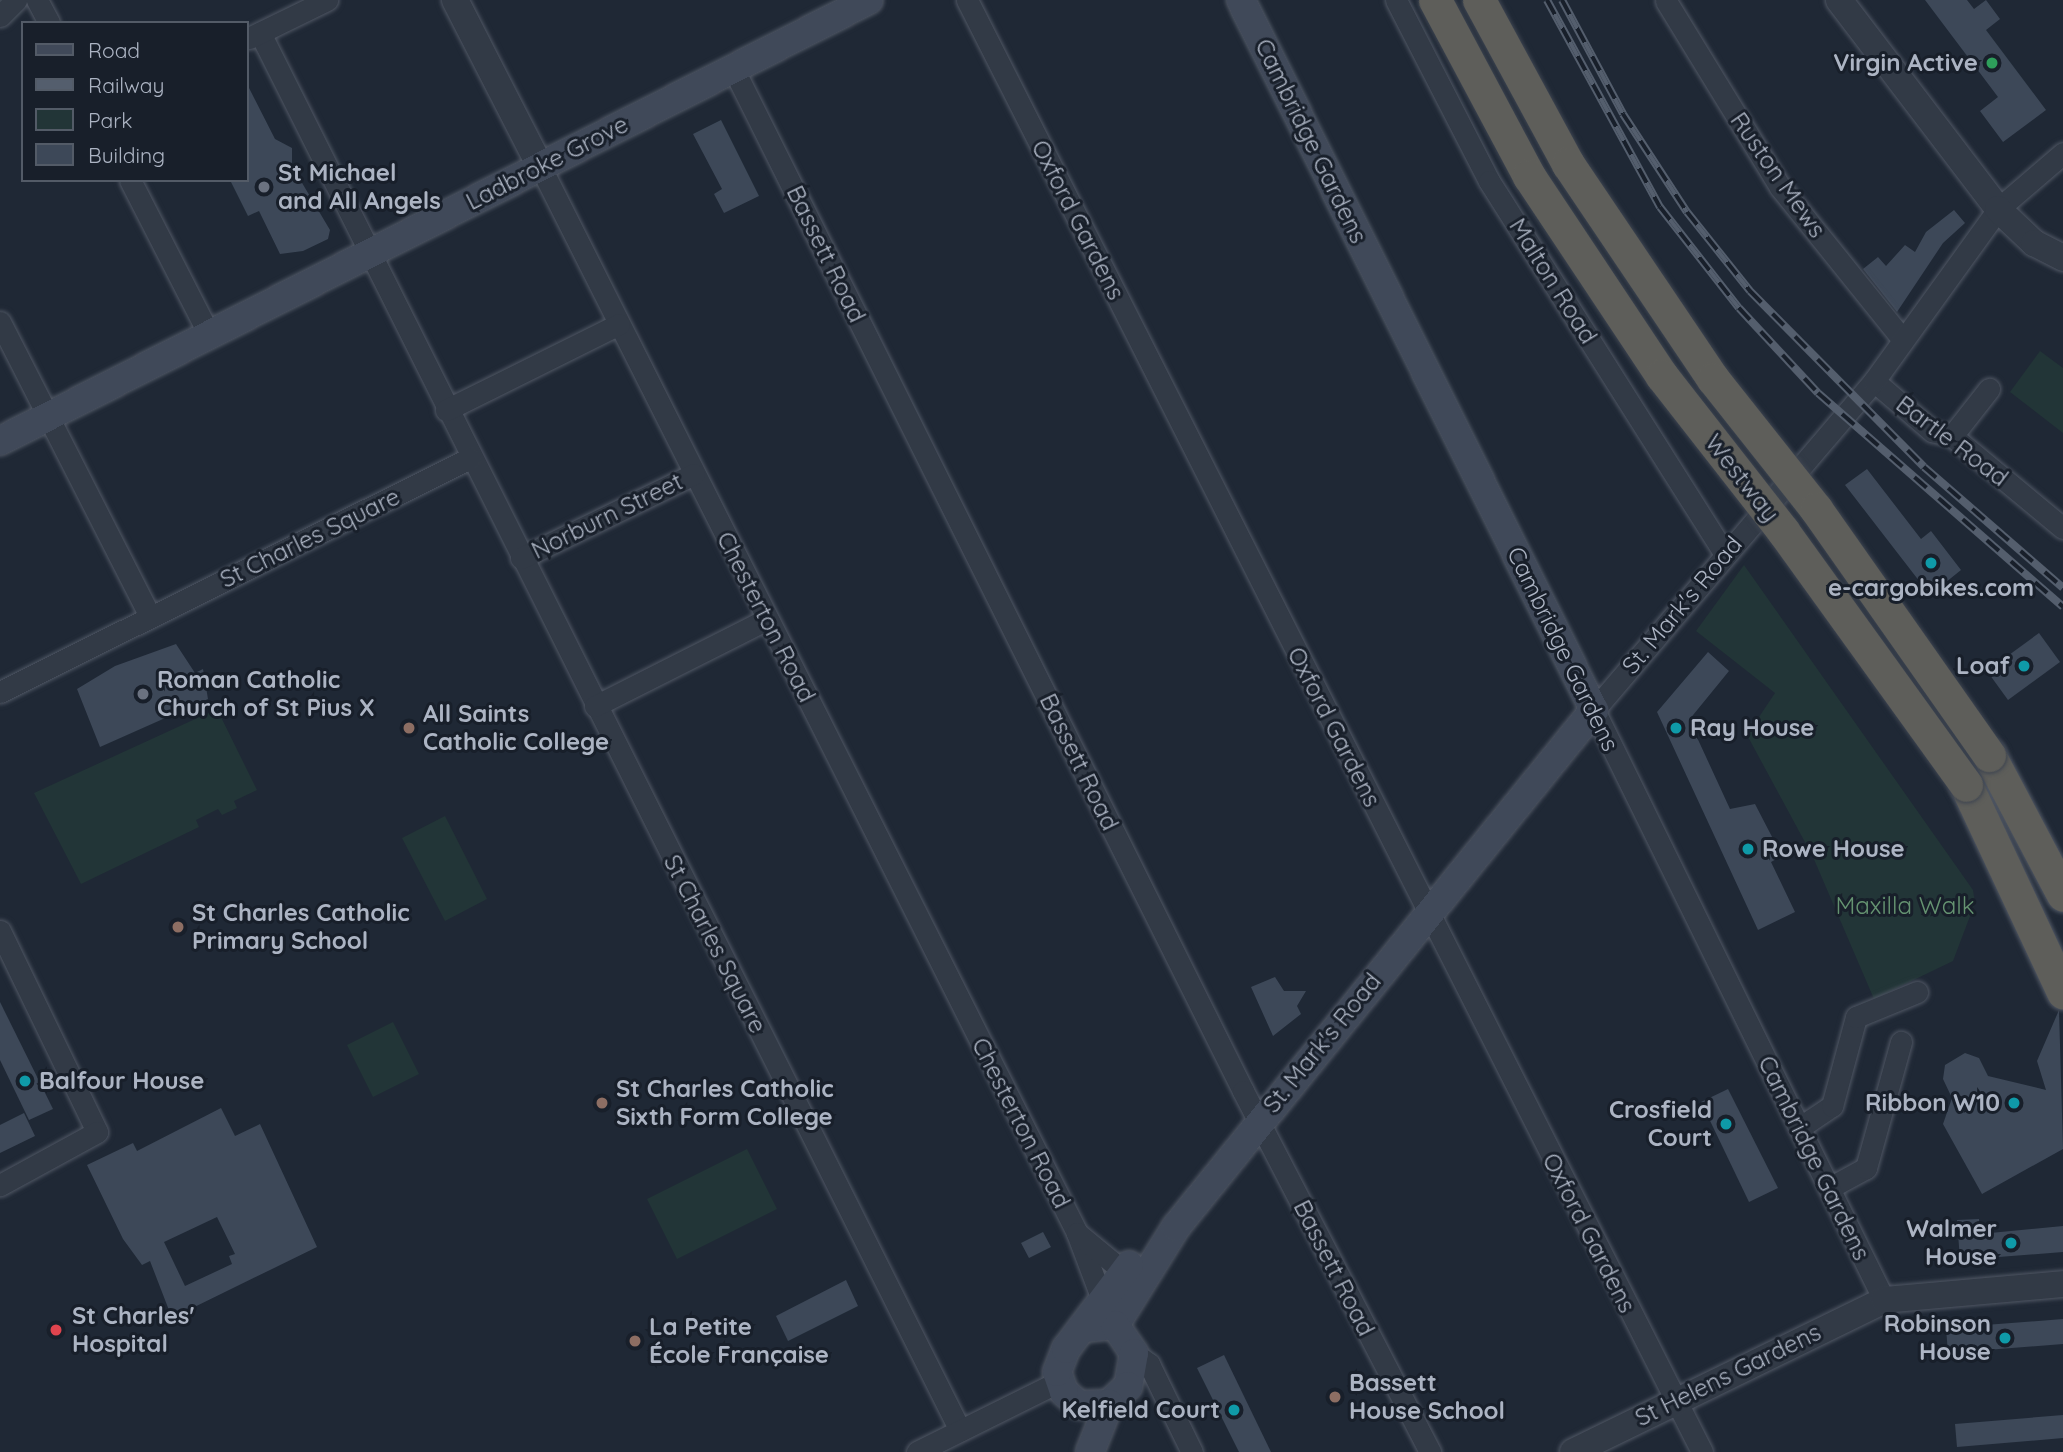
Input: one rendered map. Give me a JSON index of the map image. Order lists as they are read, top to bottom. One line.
{"streets":{"highway":["Westway"],"main road":["Cambridge Gardens","Ladbroke Grove","St. Mark's Road"],"street":["Ruston Mews","Oxford Gardens","Bassett Road","Malton Road","Bartle Road","Norburn Street","St Charles Square","Chesterton Road","St Helens Gardens"]},"crossings":[["Cambridge Gardens","St. Mark's Road"],["Cambridge Gardens","St Helens Gardens"],["Ladbroke Grove","Bassett Road"],["Ladbroke Grove","St Charles Square"],["Ladbroke Grove","Chesterton Road"],["Ruston Mews","St. Mark's Road"],["Oxford Gardens","St. Mark's Road"],["Oxford Gardens","St Helens Gardens"],["Bassett Road","St. Mark's Road"],["Malton Road","St. Mark's Road"],["Bartle Road","St. Mark's Road"],["Norburn Street","St Charles Square"],["Norburn Street","Chesterton Road"],["St. Mark's Road","Chesterton Road"]],"parks":["Maxilla Walk"],"places":["Virgin Active","St Michael and All Angels","e-cargobikes.com","Loaf","Roman Catholic Church of St Pius X","All Saints Catholic College","Ray House","Rowe House","St Charles Catholic Primary School","Balfour House","St Charles Catholic Sixth Form College","Ribbon W10","Crosfield Court","Walmer House","St Charles' Hospital","Robinson House","La Petite École Française","Bassett House School","Kelfield Court"],"legend":["Road","Railway","Park","Building"]}
